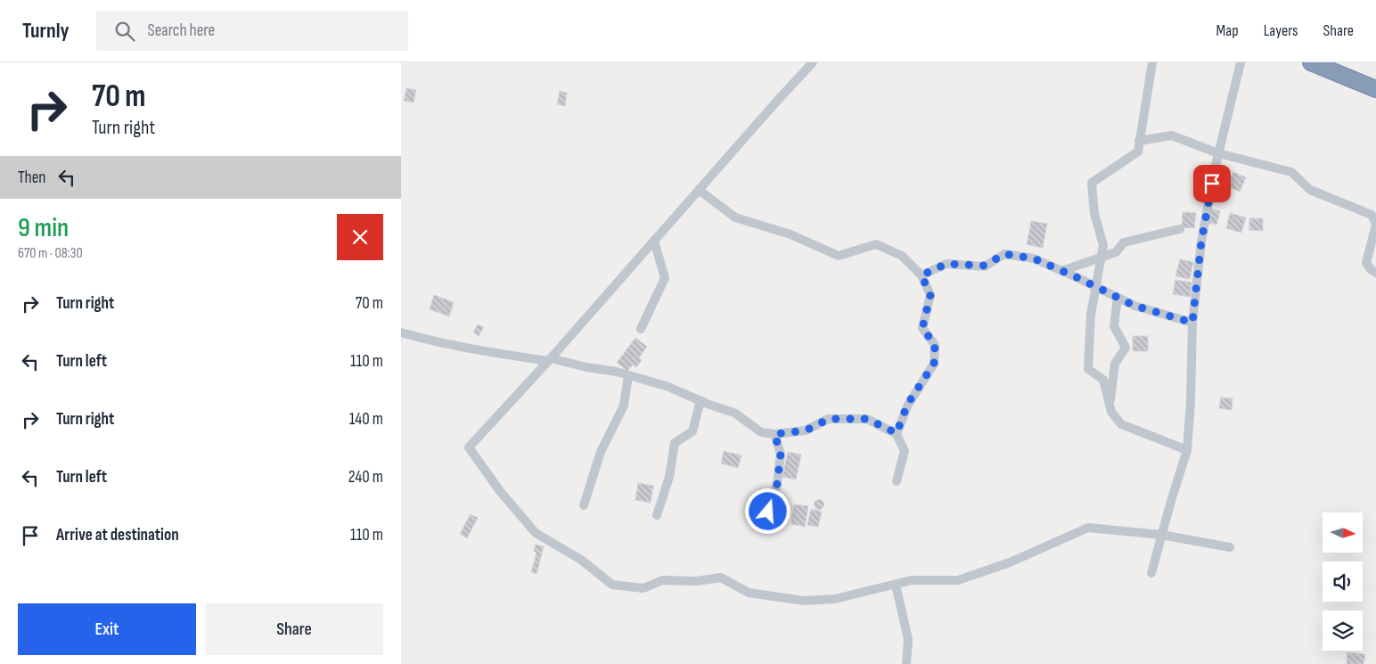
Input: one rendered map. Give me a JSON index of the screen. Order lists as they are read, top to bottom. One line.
{"north":"right","page":{"header":"Turnly","search":"Search here","nav":["Map","Layers","Share"],"turn":["70 m","Turn right"],"then":"Then","heading":["9 min","670 m · 08:30"],"list":[{"name":"Turn right","value":"70 m"},{"name":"Turn left","value":"110 m"},{"name":"Turn right","value":"140 m"},{"name":"Turn left","value":"240 m"},{"name":"Arrive at destination","value":"110 m"}],"buttons":["Exit","Share"]}}
